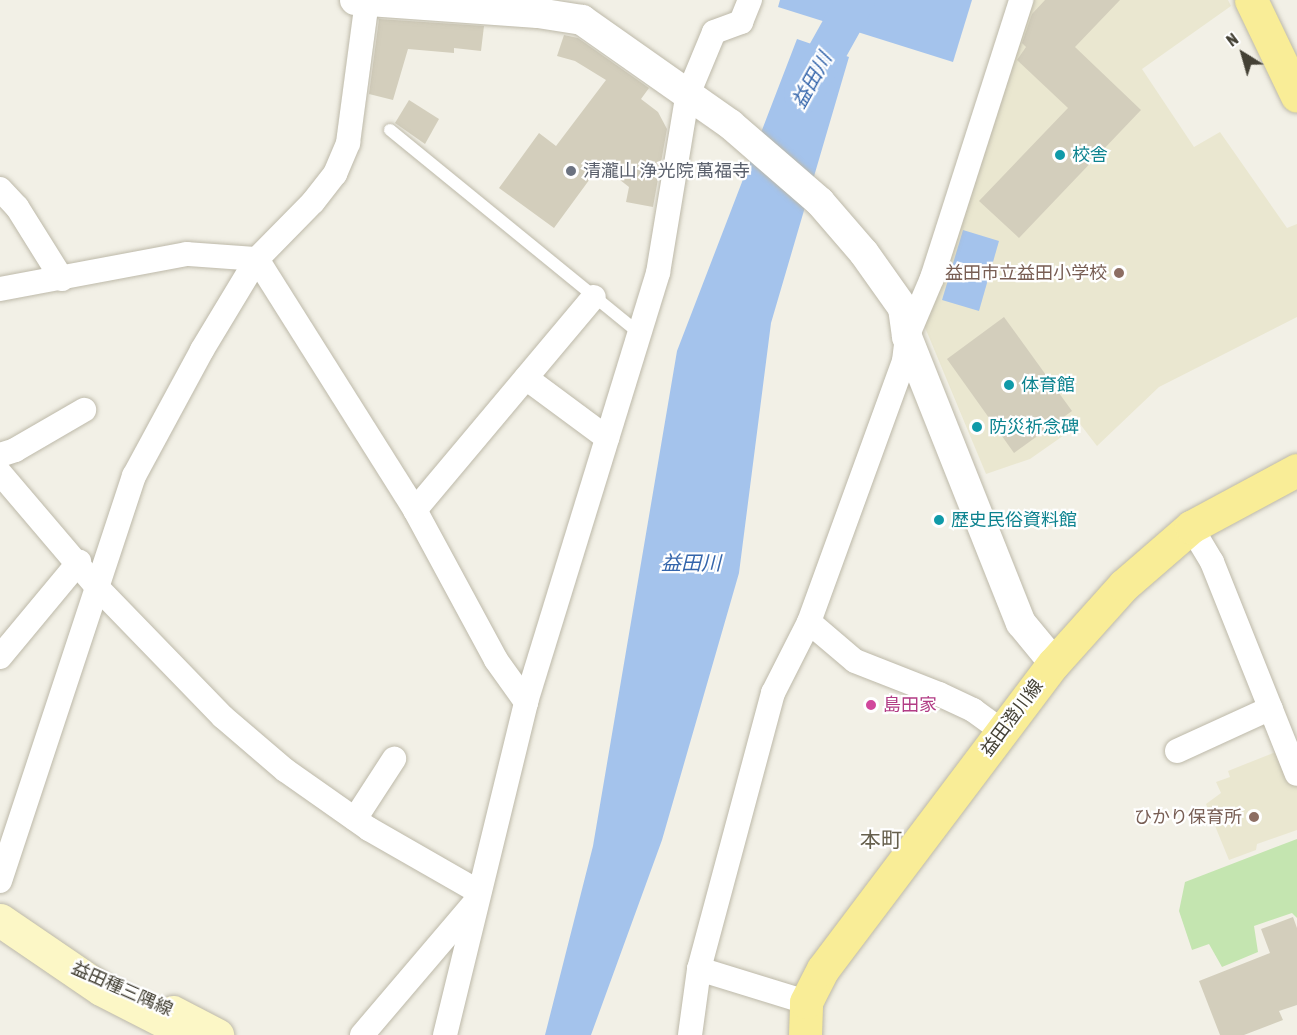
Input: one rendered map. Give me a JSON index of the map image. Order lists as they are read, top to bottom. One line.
{"streets":{"main road":["益田澄川線","益田種三隅線"]},"districts":["本町"],"water":["益田川"],"places":["校舎","清瀧山 浄光院 萬福寺","益田市立益田小学校","体育館","防災祈念碑","歴史民俗資料館","島田家","ひかり保育所"],"north":"top left"}
